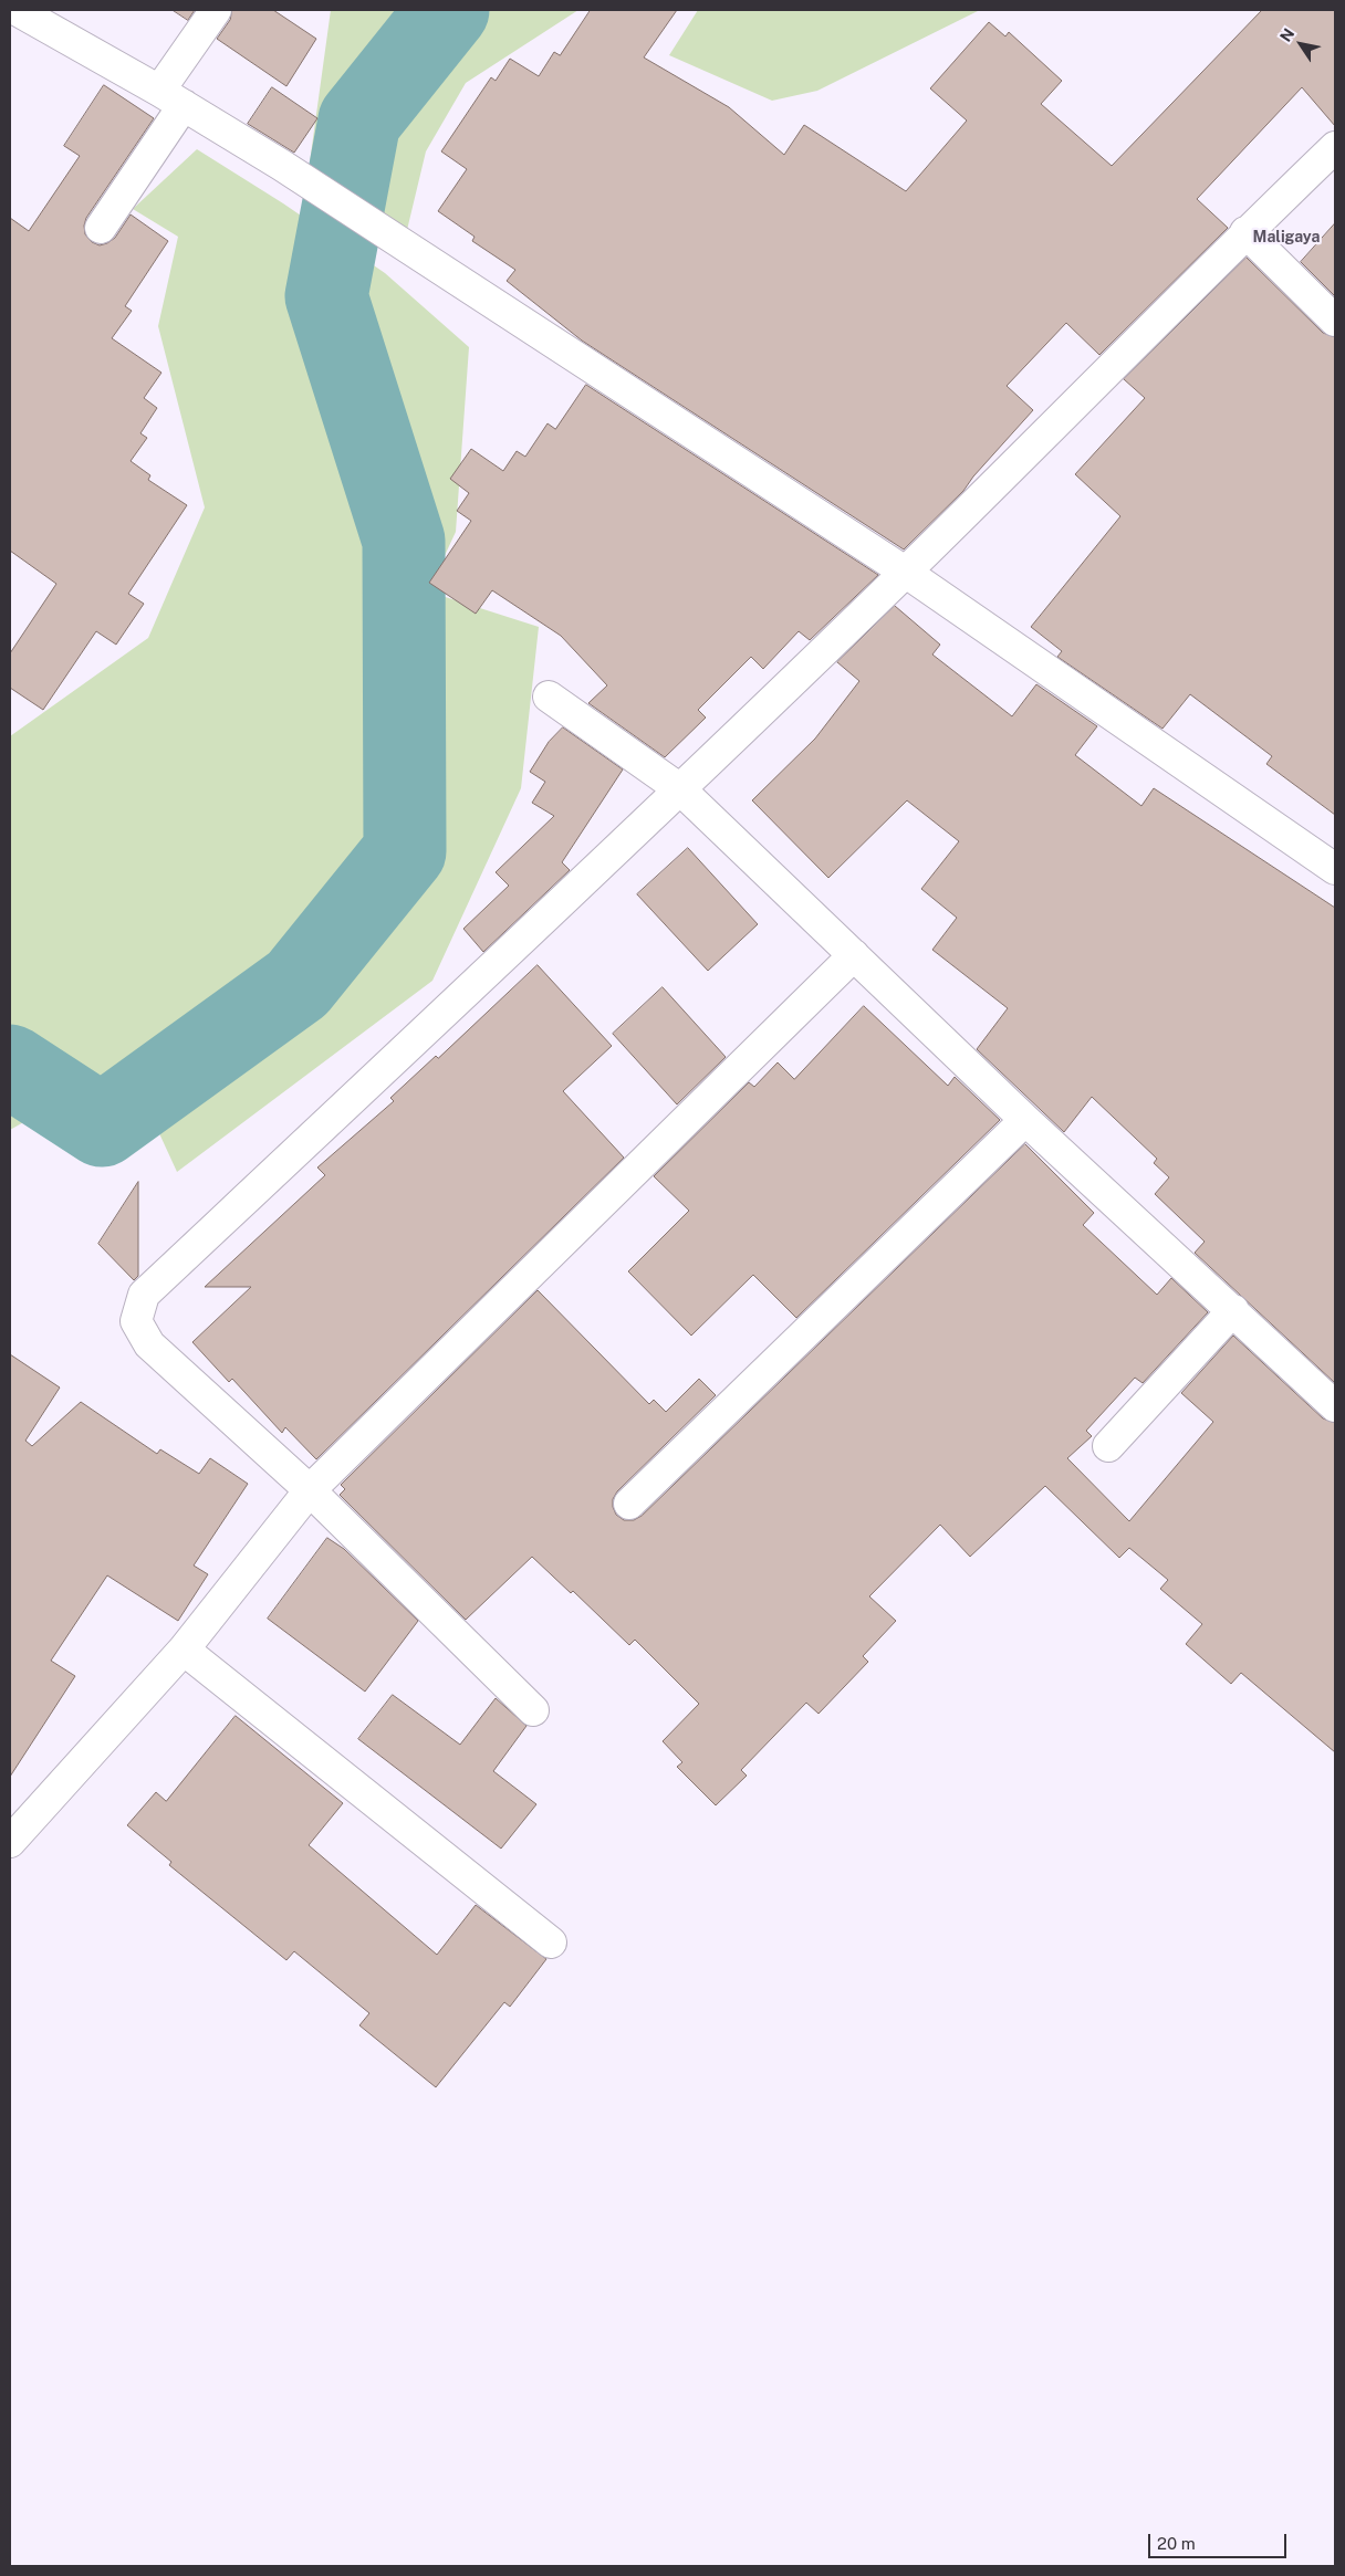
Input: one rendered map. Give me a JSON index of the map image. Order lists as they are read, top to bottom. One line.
{"districts":["Maligaya"],"scale_bar":"20 m","north":"top left"}
